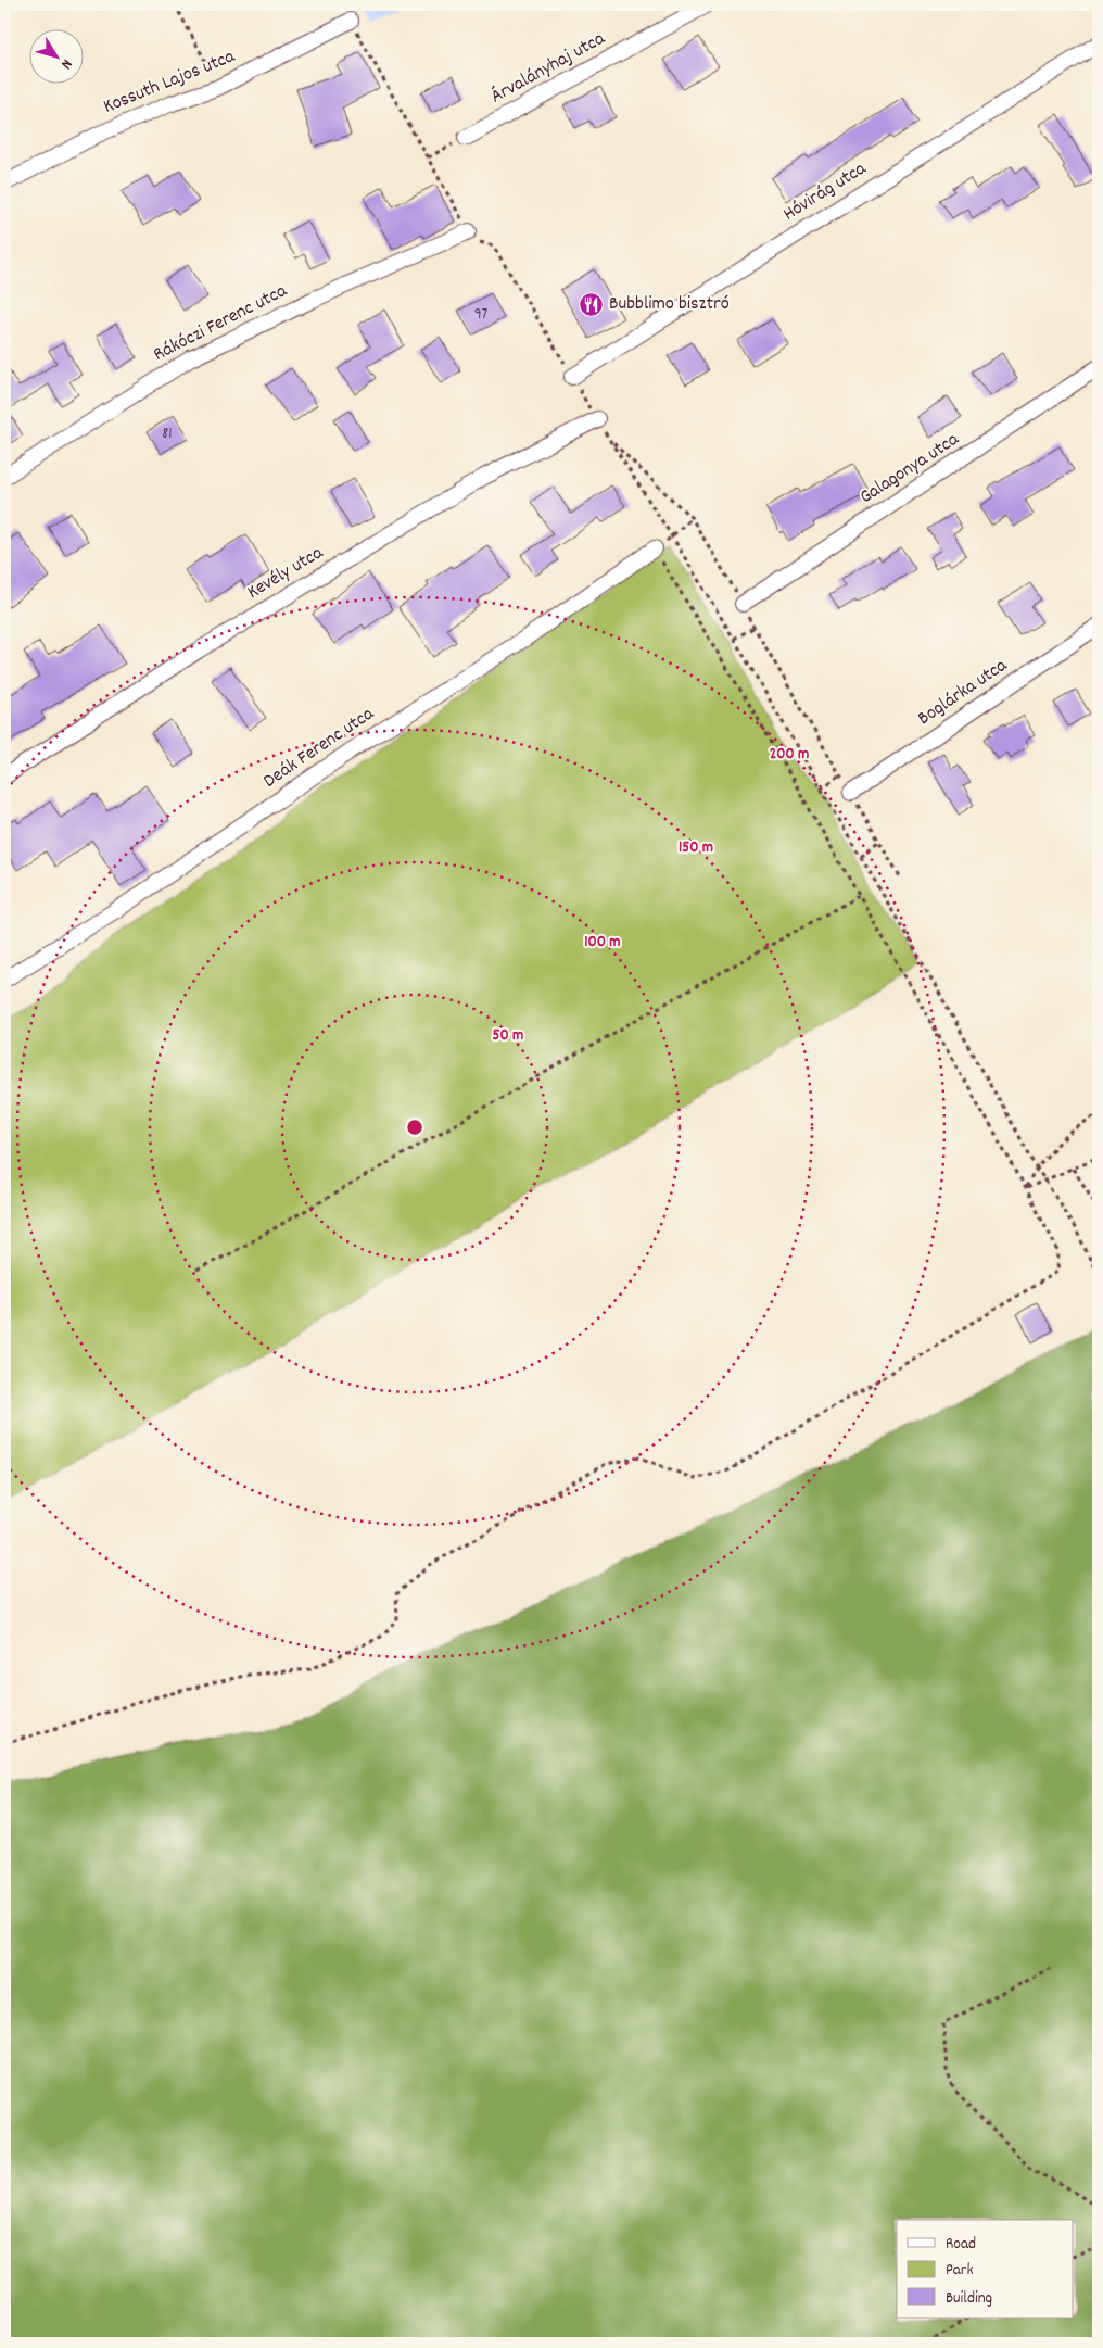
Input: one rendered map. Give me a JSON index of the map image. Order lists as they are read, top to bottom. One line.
{"streets":{"street":["Árvalányhaj utca","Kossuth Lajos utca","Hóvirág utca","Rákóczi Ferenc utca","Galagonya utca","Kevély utca","Boglárka utca","Deák Ferenc utca"]},"places":{"restaurant":["Bubblimo bisztró"]},"house_numbers":["97","81"],"legend":["Road","Park","Building"],"north":"bottom right","rings":["200 m","150 m","100 m","50 m"]}
